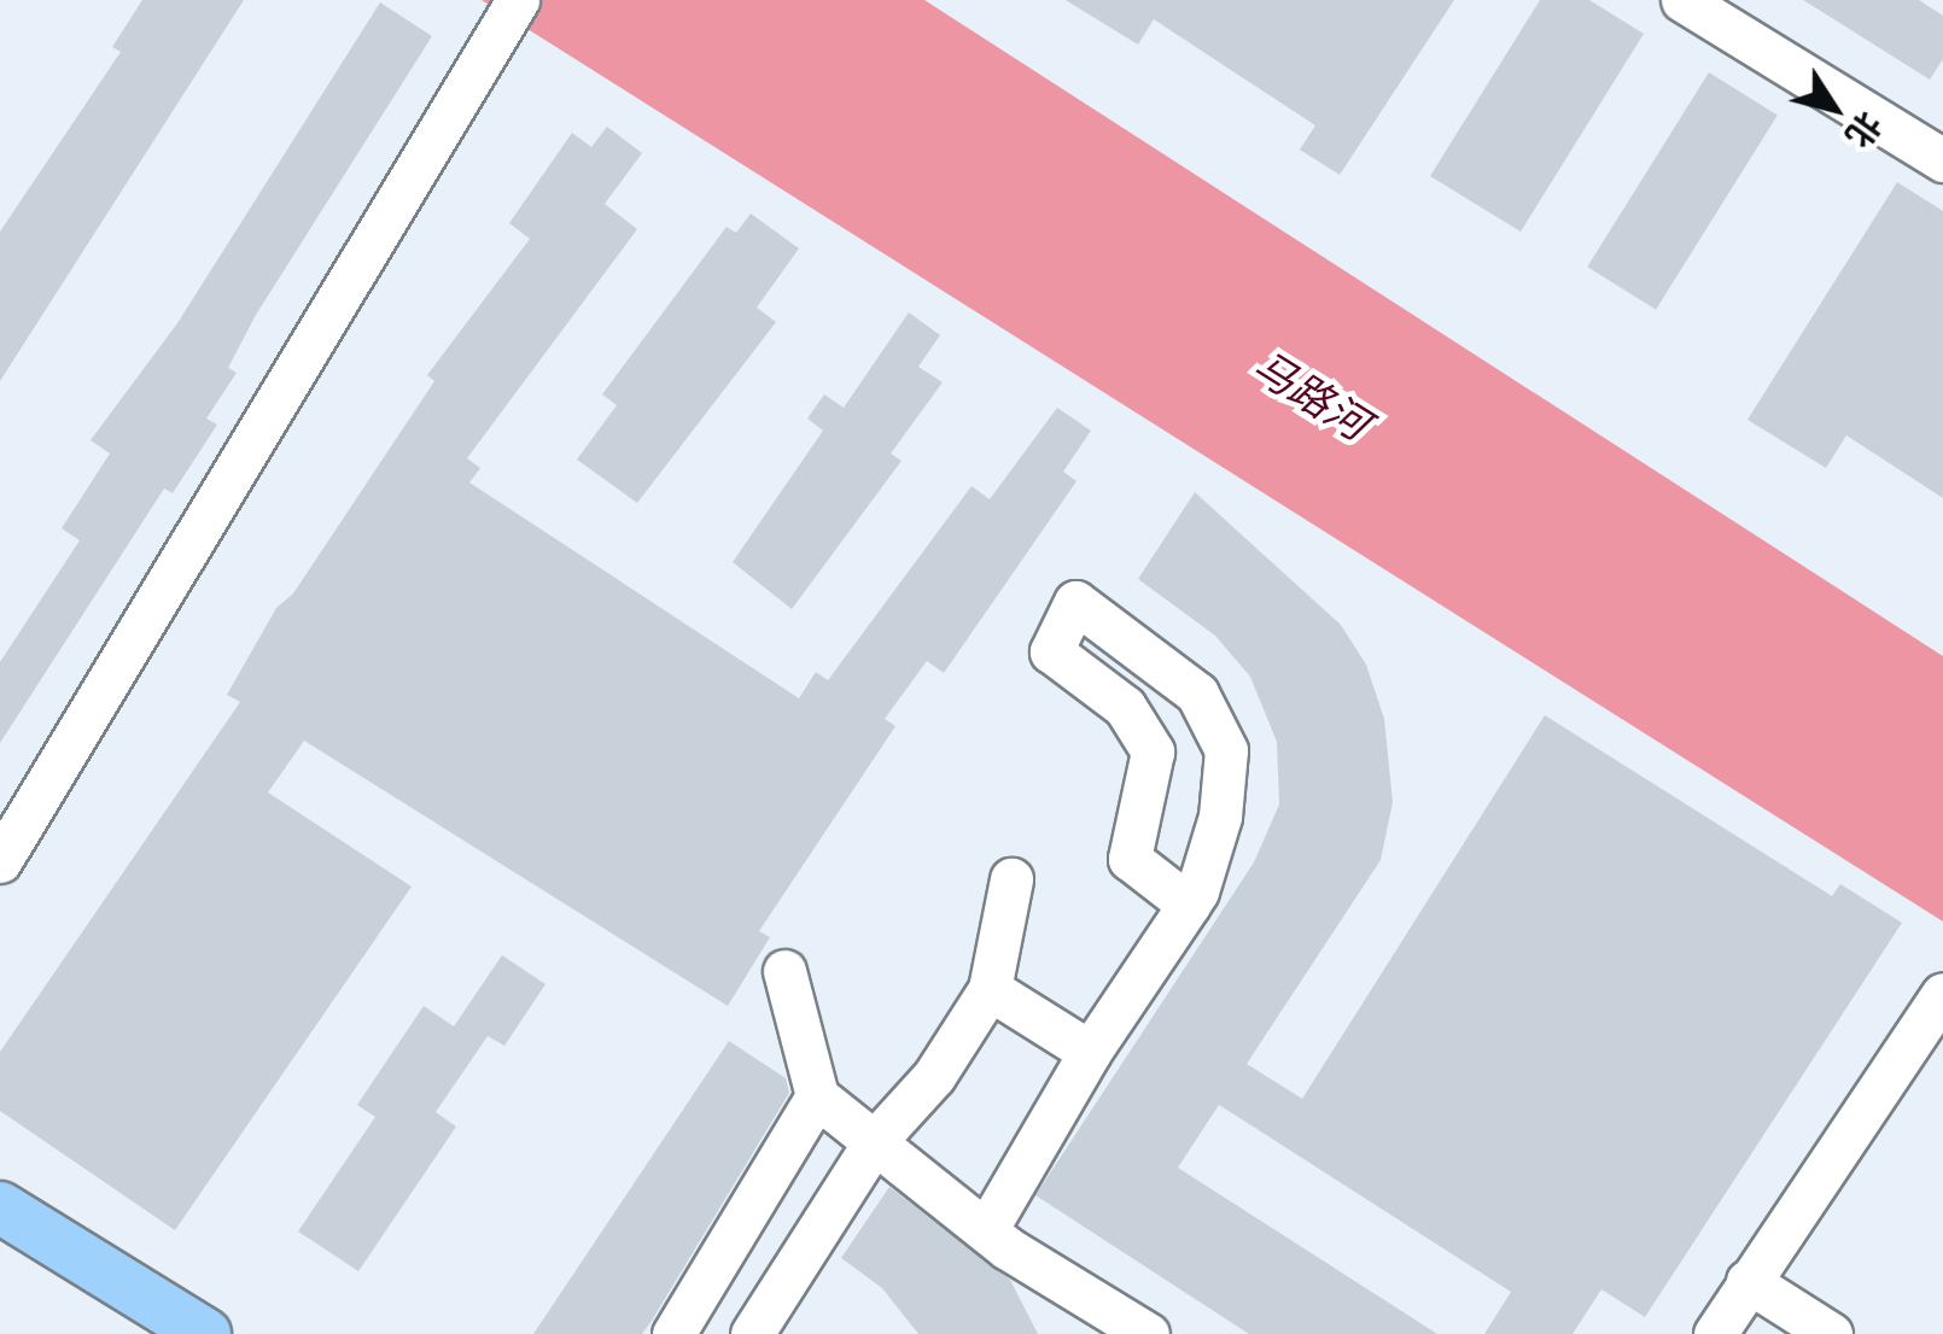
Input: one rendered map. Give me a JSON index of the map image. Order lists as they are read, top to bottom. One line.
{"water":["马路河"],"north":"bottom right"}
